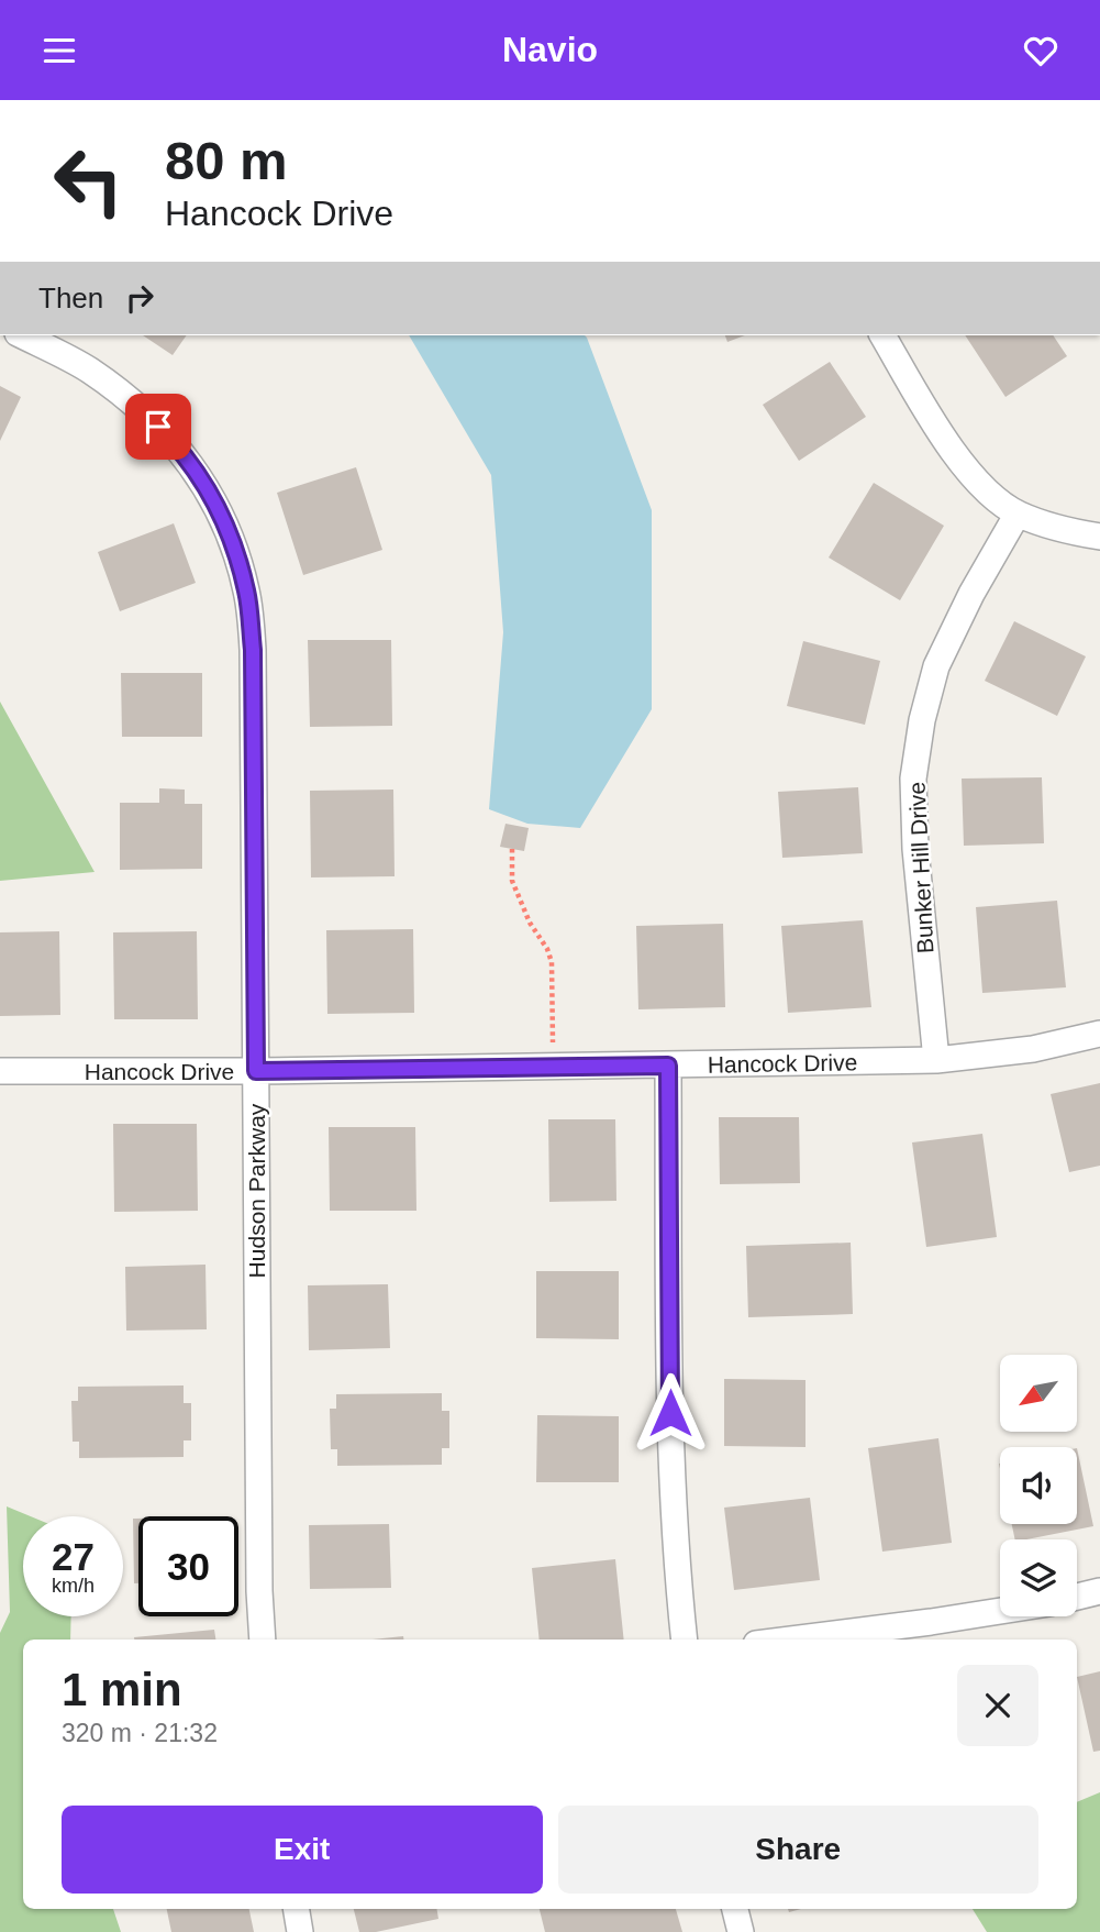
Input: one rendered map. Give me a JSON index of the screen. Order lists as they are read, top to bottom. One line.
{"streets":{"street":["Bunker Hill Drive","Hancock Drive","Hudson Parkway"]},"crossings":[["Bunker Hill Drive","Hancock Drive"],["Hancock Drive","Hudson Parkway"]],"north":"bottom left","page":{"header":"Navio","turn":["80 m","Hancock Drive"],"then":"Then","speed":"27 km/h","limit":"30","heading":["1 min","320 m · 21:32"],"buttons":["Exit","Share"]}}
